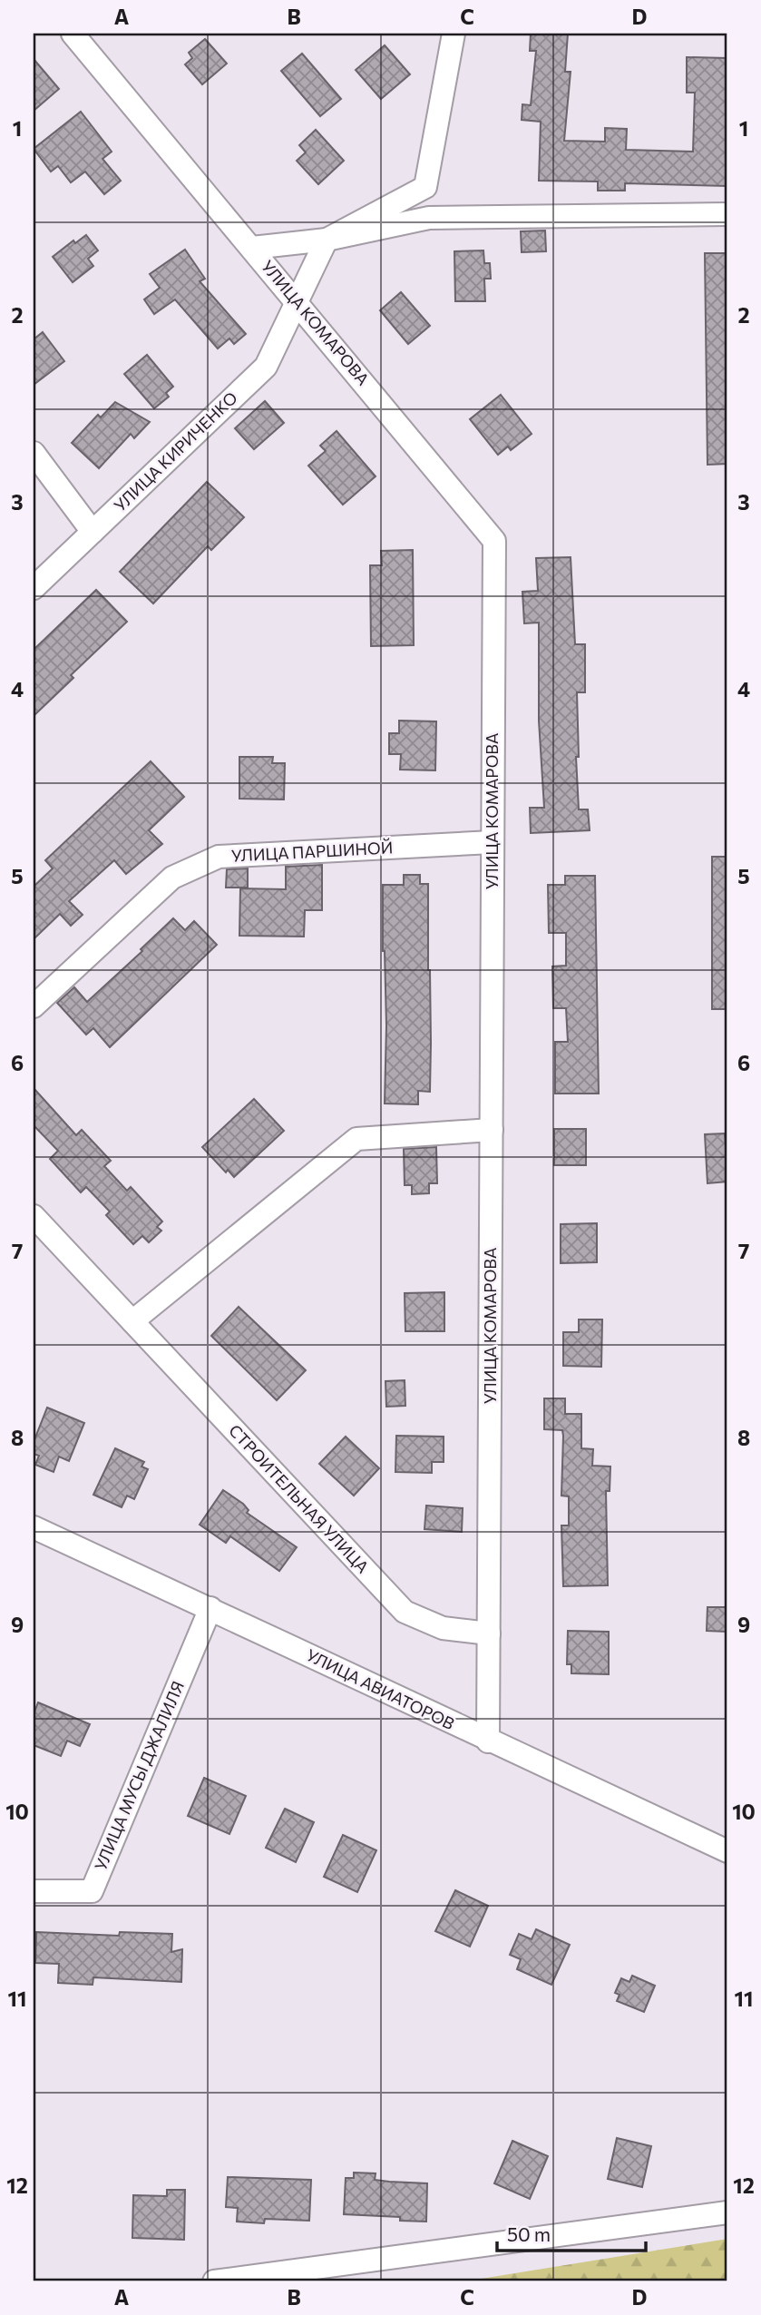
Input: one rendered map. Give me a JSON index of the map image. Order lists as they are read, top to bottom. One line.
{"streets":{"street":["УЛИЦА КОМАРОВА","УЛИЦА КИРИЧЕНКО","УЛИЦА ПАРШИНОЙ","СТРОИТЕЛЬНАЯ УЛИЦА","УЛИЦА АВИАТОРОВ","УЛИЦА МУСЫ ДЖАЛИЛЯ"]},"crossings":[["УЛИЦА КОМАРОВА","УЛИЦА КИРИЧЕНКО"],["УЛИЦА КОМАРОВА","УЛИЦА ПАРШИНОЙ"],["УЛИЦА КОМАРОВА","СТРОИТЕЛЬНАЯ УЛИЦА"],["УЛИЦА КОМАРОВА","УЛИЦА АВИАТОРОВ"],["УЛИЦА АВИАТОРОВ","УЛИЦА МУСЫ ДЖАЛИЛЯ"]],"scale_bar":"50 m","grid":{"columns":["A","B","C","D"],"rows":["1","2","3","4","5","6","7","8","9","10","11","12"]}}
